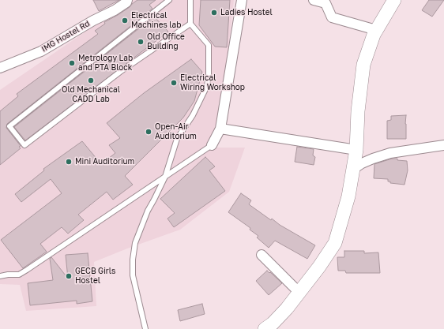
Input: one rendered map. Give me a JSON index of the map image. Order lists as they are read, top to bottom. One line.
{"streets":{"street":["IMG Hostel Rd"]},"places":["Ladies Hostel","Electrical Machines lab","Old Office Building","Metrology Lab and PTA Block","Old Mechanical CADD Lab","Electrical Wiring Workshop","Open-Air Auditorium","Mini Auditorium","GECB Girls Hostel"]}
